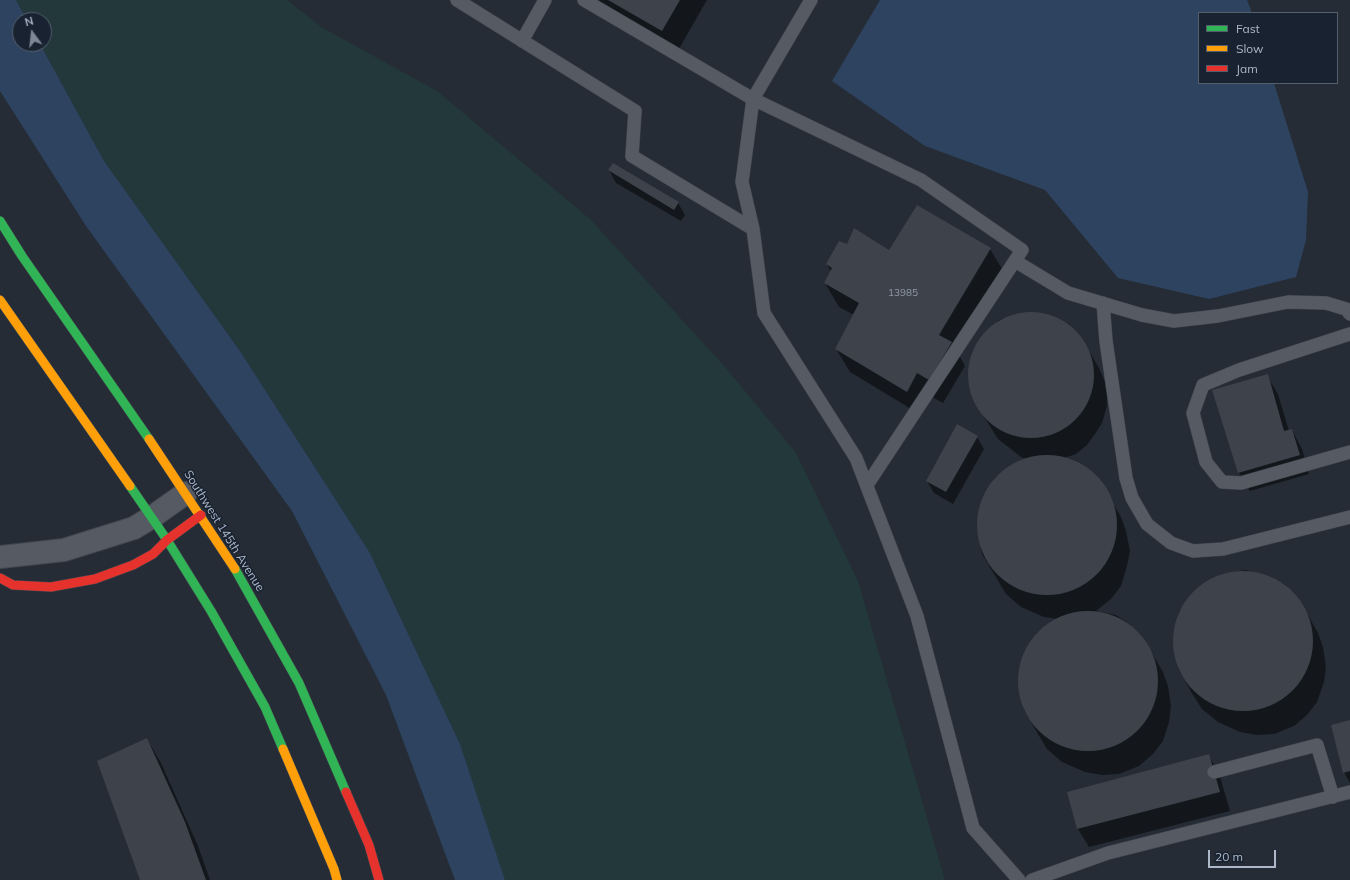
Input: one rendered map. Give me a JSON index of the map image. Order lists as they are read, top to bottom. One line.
{"streets":{"street":["Southwest 145th Avenue"]},"house_numbers":["13985"],"legend":["Fast","Slow","Jam"],"scale_bar":"20 m","north":"top"}
